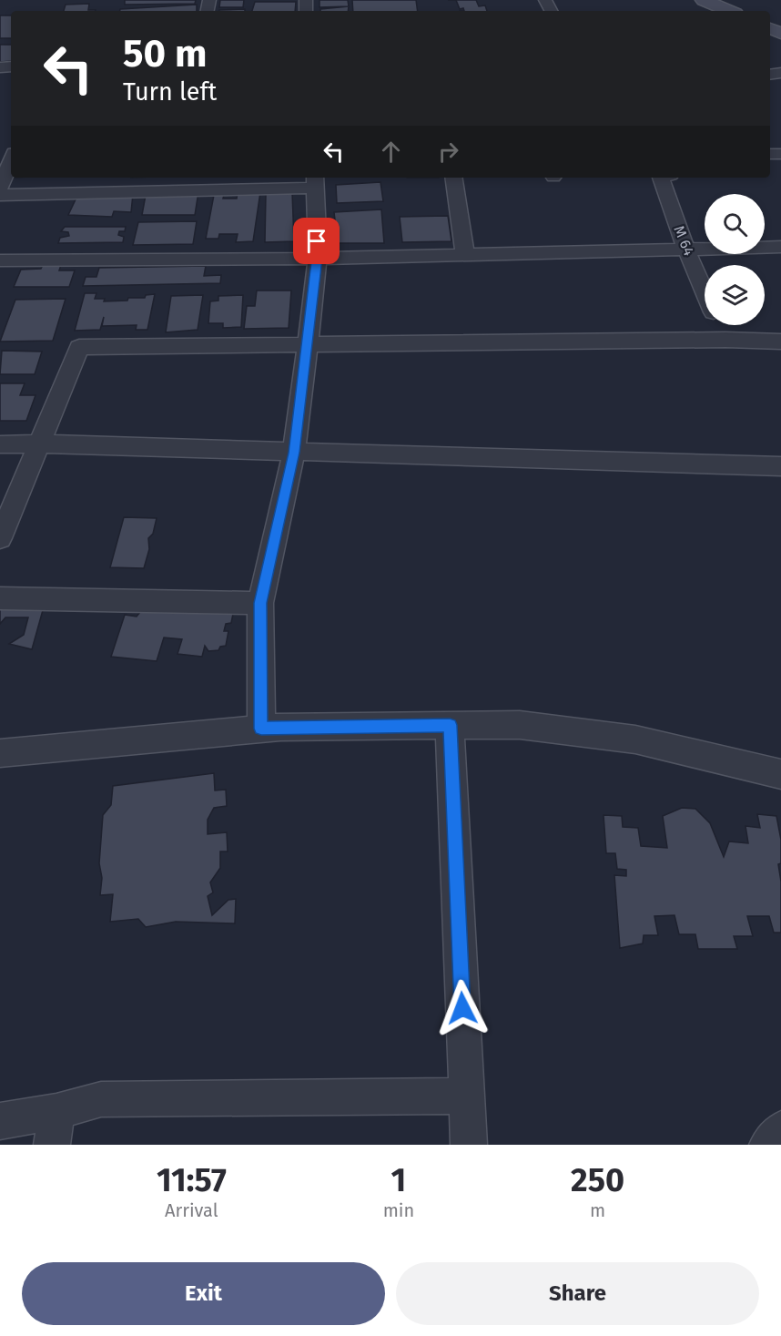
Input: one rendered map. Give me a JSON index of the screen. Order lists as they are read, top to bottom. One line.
{"streets":{"street":["M 64"]},"page":{"turn":["50 m","Turn left"],"eta":["11:57","Arrival","1","min","250","m"],"buttons":["Exit","Share"]}}
